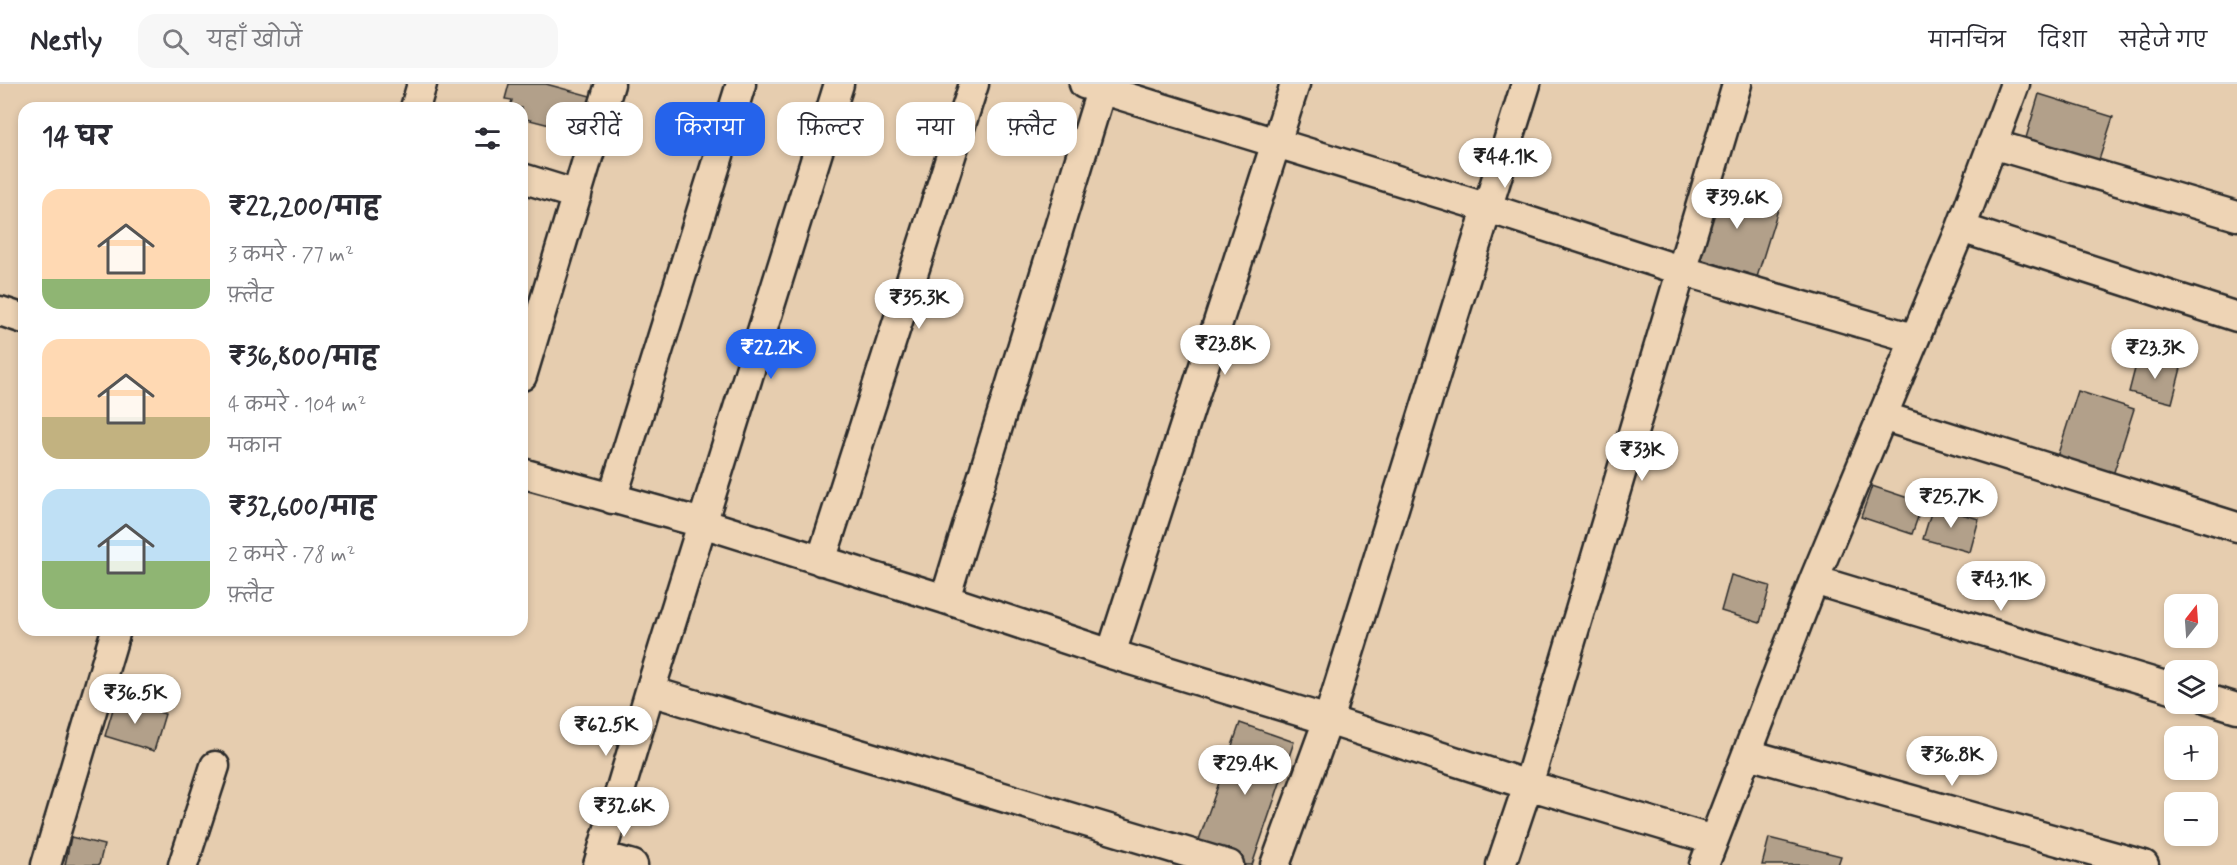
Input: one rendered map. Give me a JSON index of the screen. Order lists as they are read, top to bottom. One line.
{"north":"top","page":{"header":"Nestly","search":"यहाँ खोजें","nav":["मानचित्र","दिशा","सहेजे गए"],"chip":["खरीदें","किराया","फ़िल्टर","नया","फ़्लैट"],"heading":"14 घर","price":["₹44.1K","₹39.6K","₹35.3K","₹23.8K","₹22.2K","₹23.3K","₹33K","₹25.7K","₹43.1K","₹36.5K","₹62.5K","₹36.8K","₹29.4K","₹32.6K"],"list":[{"name":"₹22,200/माह","note":"3 कमरे · 77 m² · फ़्लैट"},{"name":"₹36,800/माह","note":"4 कमरे · 104 m² · मकान"},{"name":"₹32,600/माह","note":"2 कमरे · 78 m² · फ़्लैट"}],"map_buttons":["+","−"]}}
